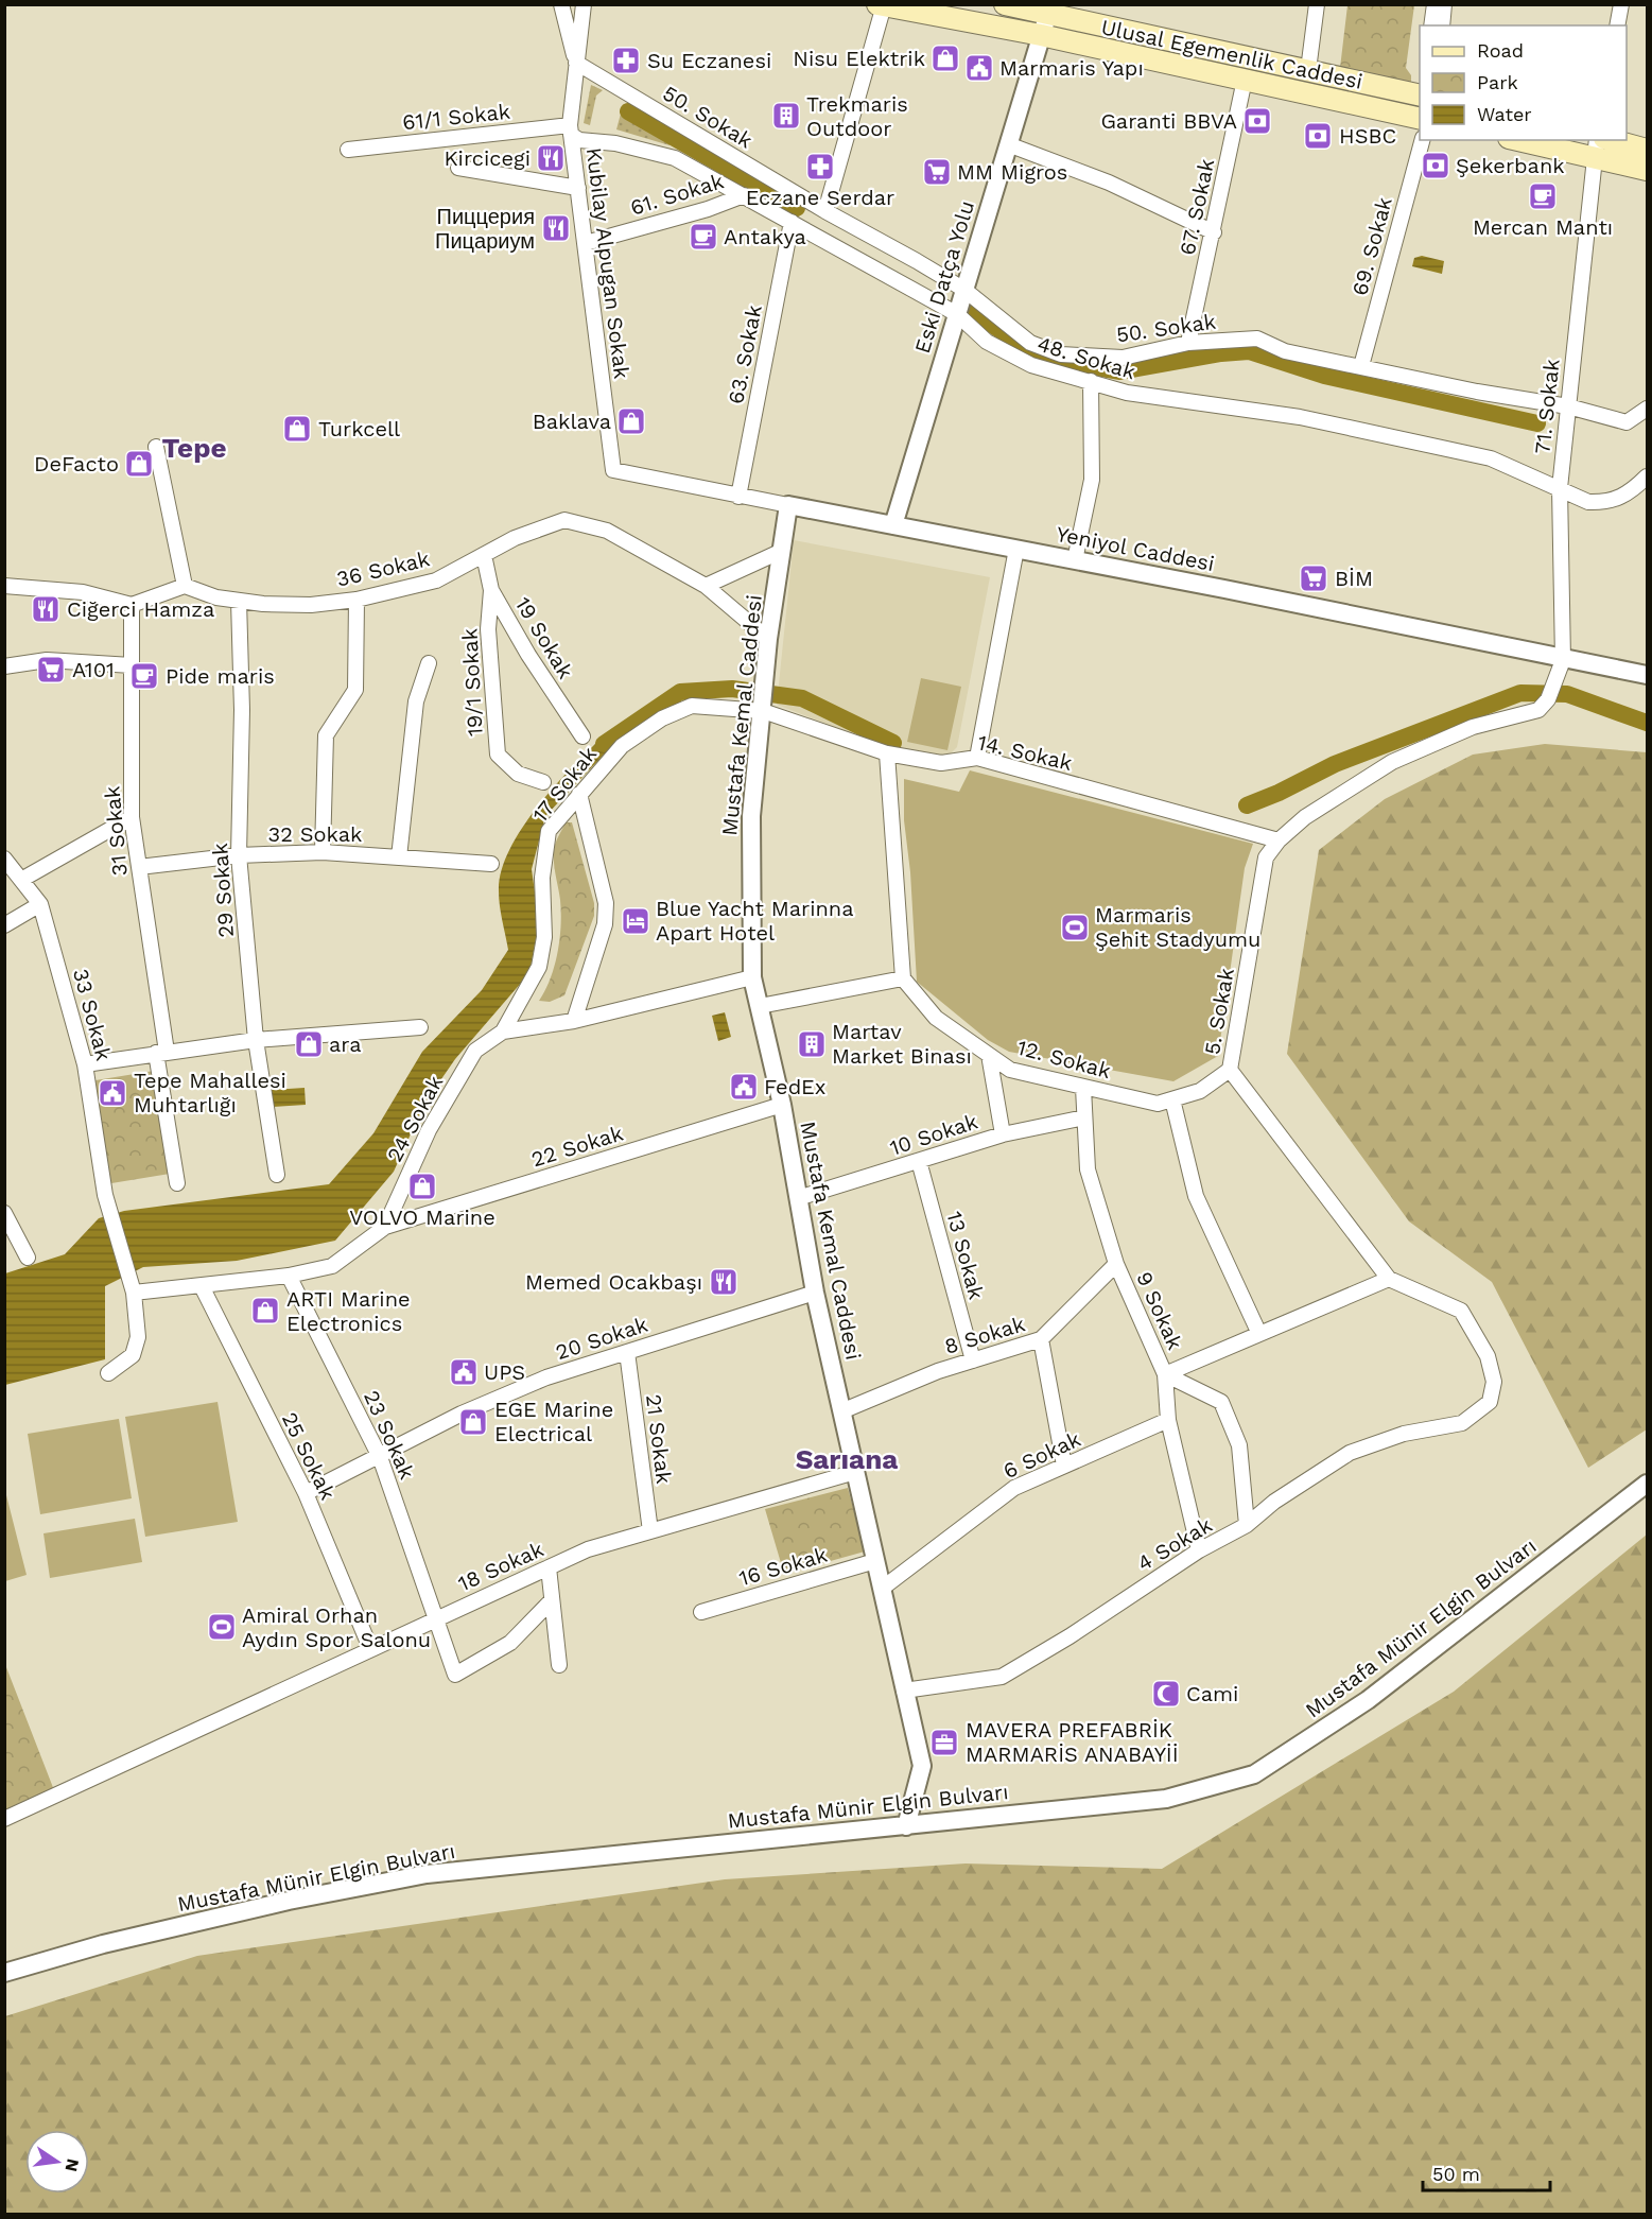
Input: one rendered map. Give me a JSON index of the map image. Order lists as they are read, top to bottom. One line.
{"streets":{"main road":["Ulusal Egemenlik Caddesi"],"street":["61/1 Sokak","50. Sokak","61. Sokak","67. Sokak","69. Sokak","Kubilay Alpugan Sokak","Eski Datça Yolu","63. Sokak","48. Sokak","71. Sokak","Yeniyol Caddesi","36 Sokak","19 Sokak","19/1 Sokak","Mustafa Kemal Caddesi","14. Sokak","17 Sokak","31 Sokak","32 Sokak","29 Sokak","5. Sokak","33 Sokak","12. Sokak","24 Sokak","10 Sokak","22 Sokak","13 Sokak","9 Sokak","8 Sokak","20 Sokak","23 Sokak","21 Sokak","6 Sokak","25 Sokak","4 Sokak","18 Sokak","16 Sokak","Mustafa Münir Elgin Bulvarı"]},"crossings":[["Ulusal Egemenlik Caddesi","67. Sokak"],["Ulusal Egemenlik Caddesi","Eski Datça Yolu"],["61/1 Sokak","Kubilay Alpugan Sokak"],["61/1 Sokak","48. Sokak"],["50. Sokak","67. Sokak"],["50. Sokak","69. Sokak"],["50. Sokak","Kubilay Alpugan Sokak"],["50. Sokak","Eski Datça Yolu"],["50. Sokak","71. Sokak"],["61. Sokak","Kubilay Alpugan Sokak"],["61. Sokak","48. Sokak"],["Kubilay Alpugan Sokak","48. Sokak"],["Kubilay Alpugan Sokak","Yeniyol Caddesi"],["Eski Datça Yolu","48. Sokak"],["Eski Datça Yolu","Yeniyol Caddesi"],["63. Sokak","48. Sokak"],["63. Sokak","Yeniyol Caddesi"],["48. Sokak","71. Sokak"],["71. Sokak","Yeniyol Caddesi"],["71. Sokak","5. Sokak"],["Yeniyol Caddesi","Mustafa Kemal Caddesi"],["Yeniyol Caddesi","5. Sokak"],["36 Sokak","19 Sokak"],["36 Sokak","Mustafa Kemal Caddesi"],["36 Sokak","29 Sokak"],["19 Sokak","19/1 Sokak"],["Mustafa Kemal Caddesi","14. Sokak"],["Mustafa Kemal Caddesi","17 Sokak"],["Mustafa Kemal Caddesi","24 Sokak"],["Mustafa Kemal Caddesi","10 Sokak"],["Mustafa Kemal Caddesi","22 Sokak"],["Mustafa Kemal Caddesi","8 Sokak"],["Mustafa Kemal Caddesi","20 Sokak"],["Mustafa Kemal Caddesi","6 Sokak"],["Mustafa Kemal Caddesi","4 Sokak"],["Mustafa Kemal Caddesi","18 Sokak"],["Mustafa Kemal Caddesi","16 Sokak"],["Mustafa Kemal Caddesi","Mustafa Münir Elgin Bulvarı"],["14. Sokak","17 Sokak"],["14. Sokak","5. Sokak"],["17 Sokak","24 Sokak"],["31 Sokak","32 Sokak"],["32 Sokak","29 Sokak"],["5. Sokak","12. Sokak"],["5. Sokak","4 Sokak"],["33 Sokak","24 Sokak"],["12. Sokak","9 Sokak"],["24 Sokak","22 Sokak"],["24 Sokak","23 Sokak"],["24 Sokak","25 Sokak"],["10 Sokak","13 Sokak"],["10 Sokak","9 Sokak"],["13 Sokak","8 Sokak"],["9 Sokak","8 Sokak"],["9 Sokak","6 Sokak"],["9 Sokak","4 Sokak"],["20 Sokak","23 Sokak"],["20 Sokak","21 Sokak"],["20 Sokak","25 Sokak"],["23 Sokak","18 Sokak"],["21 Sokak","18 Sokak"],["25 Sokak","18 Sokak"]],"districts":["Tepe","Sarıana"],"places":{"shop":["Nisu Elektrik","Baklava","Turkcell","DeFacto","ara","VOLVO Marine","ARTI Marine Electronics","EGE Marine Electrical"],"pharmacy":["Su Eczanesi","Eczane Serdar"],"public building":["Marmaris Yapı","FedEx","Tepe Mahallesi Muhtarlığı","UPS"],"building":["Trekmaris Outdoor","Martav Market Binası"],"bank":["Garanti BBVA","HSBC","Şekerbank"],"restaurant":["Kircicegi","Пиццерия Пицариум","Ciğerci Hamza","Memed Ocakbaşı"],"supermarket":["MM Migros","BİM","A101"],"cafe":["Mercan Mantı","Antakya","Pide maris"],"hotel":["Blue Yacht Marinna Apart Hotel"],"sports":["Marmaris Şehit Stadyumu","Amiral Orhan Aydın Spor Salonu"],"mosque":["Cami"],"office":["MAVERA PREFABRİK MARMARİS ANABAYİİ"]},"legend":["Road","Park","Water"],"scale_bar":"50 m","north":"right"}
